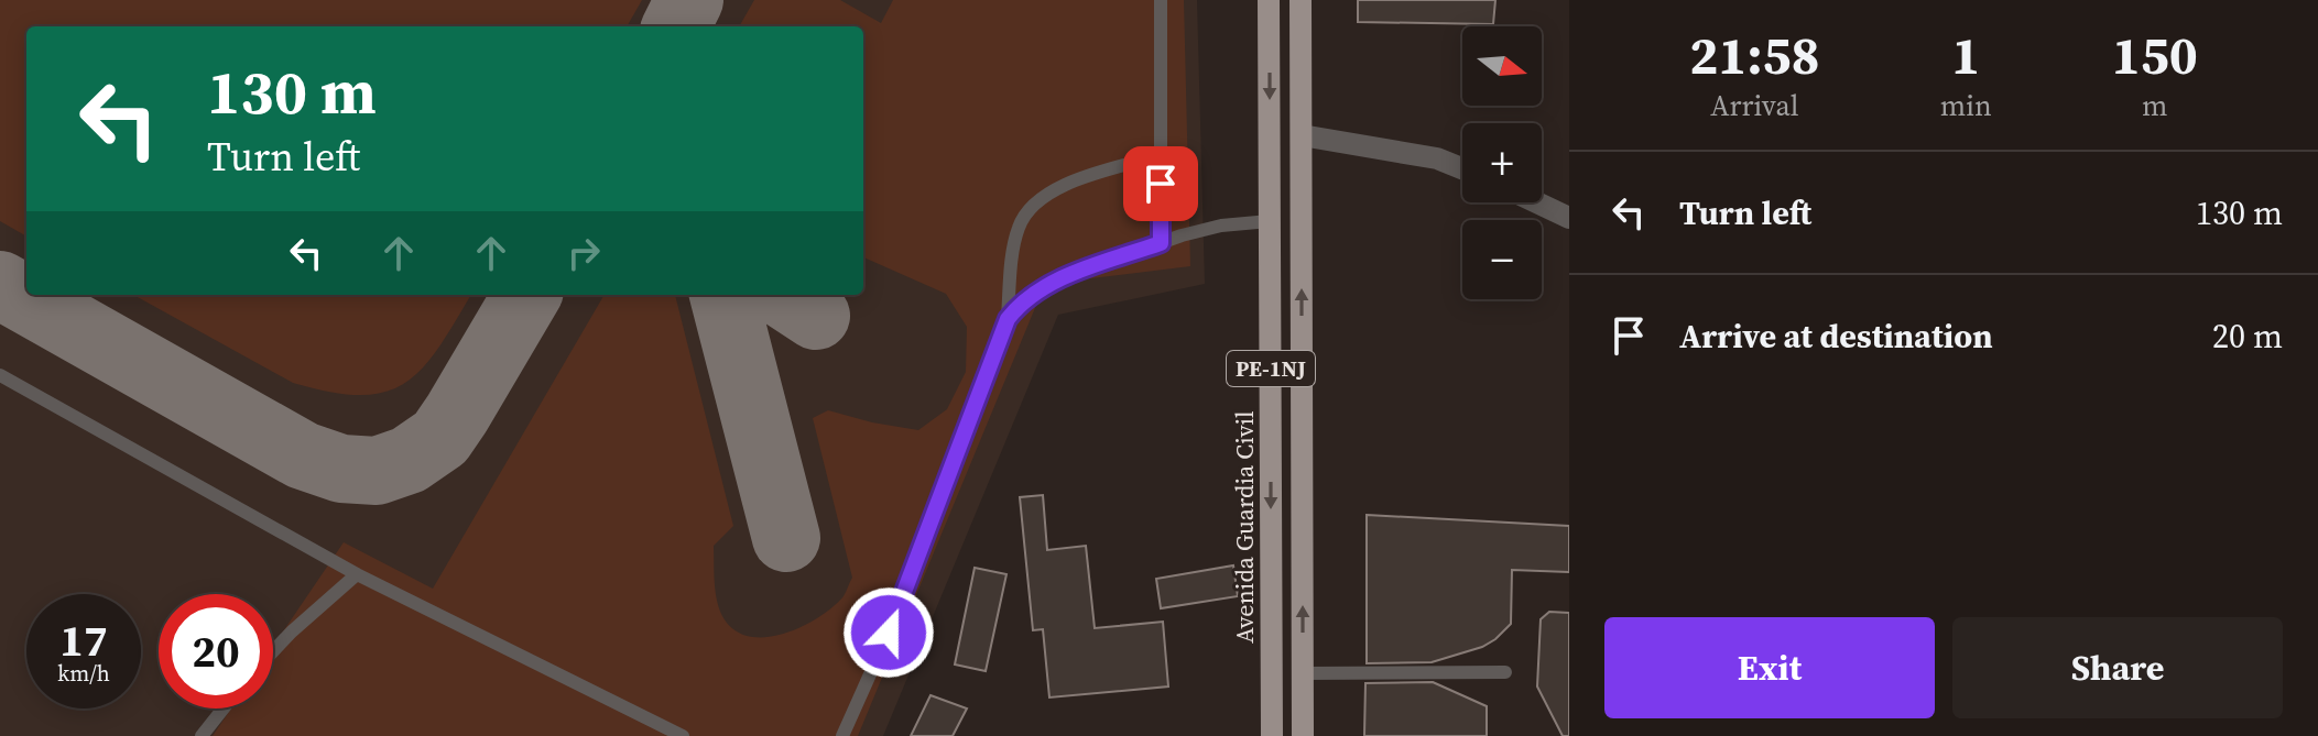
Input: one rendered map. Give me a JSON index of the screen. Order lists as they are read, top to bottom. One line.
{"streets":{"main road":["PE-1NJ","Avenida Guardia Civil"]},"north":"right","page":{"eta":["21:58","Arrival","1","min","150","m"],"map_buttons":["+","−"],"turn":["130 m","Turn left"],"list":[{"name":"Turn left","value":"130 m"},{"name":"Arrive at destination","value":"20 m"}],"speed":"17 km/h","limit":"20","buttons":["Exit","Share"]}}
